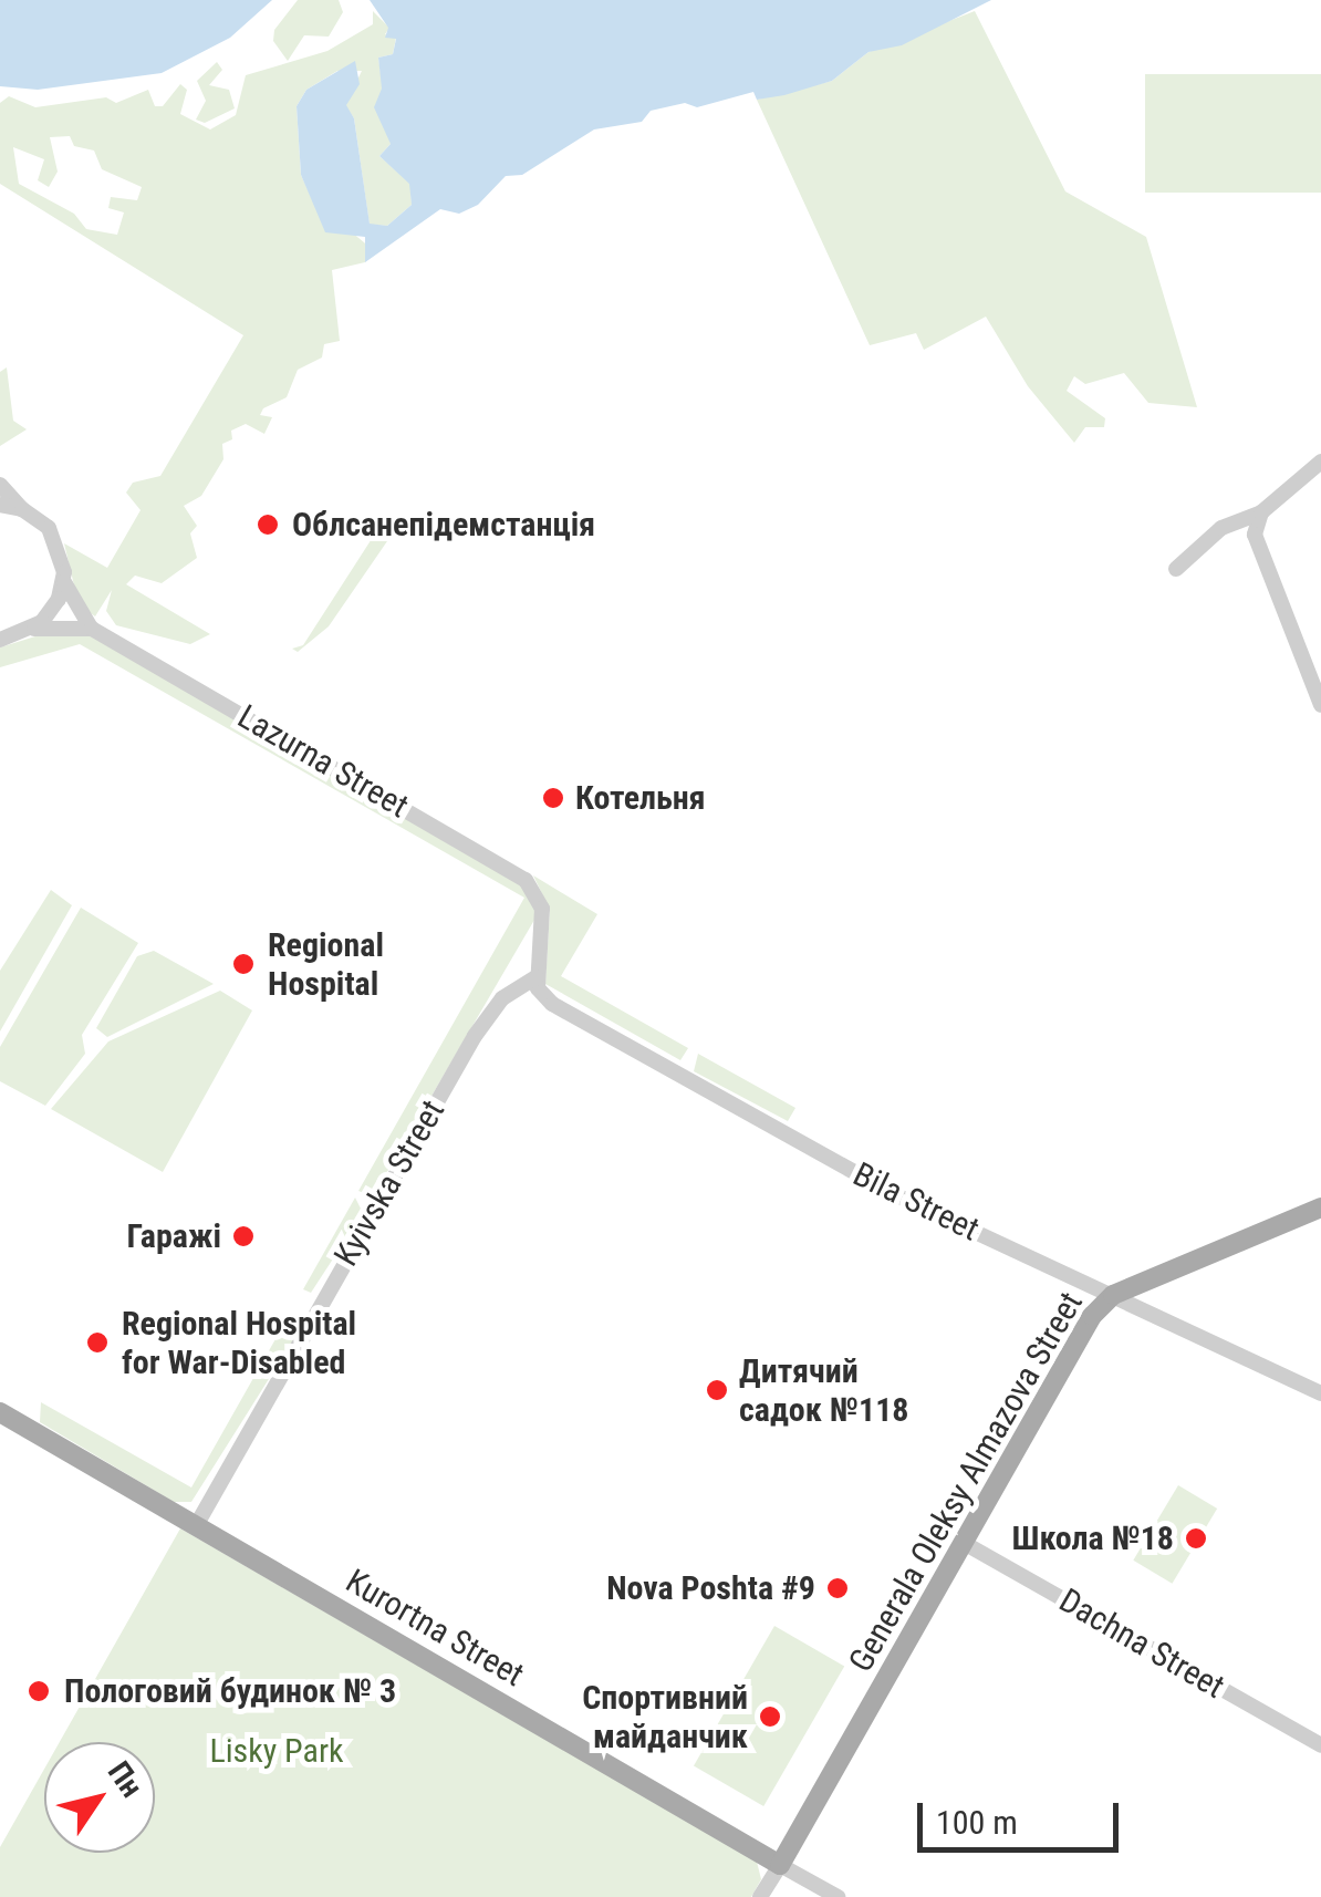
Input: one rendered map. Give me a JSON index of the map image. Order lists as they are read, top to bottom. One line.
{"streets":{"main road":["Generala Oleksy Almazova Street","Kurortna Street"],"street":["Lazurna Street","Kyivska Street","Bila Street","Dachna Street"]},"crossings":[["Lazurna Street","Kyivska Street"],["Lazurna Street","Bila Street"],["Kyivska Street","Bila Street"],["Kyivska Street","Kurortna Street"],["Bila Street","Generala Oleksy Almazova Street"],["Generala Oleksy Almazova Street","Kurortna Street"],["Generala Oleksy Almazova Street","Dachna Street"]],"parks":["Lisky Park"],"places":["Облсанепідемстанція","Котельня","Regional Hospital","Гаражі","Regional Hospital for War-Disabled","Дитячий садок №118","Школа №18","Nova Poshta #9","Пологовий будинок № 3","Спортивний майданчик"],"scale_bar":"100 m","north":"top right"}
